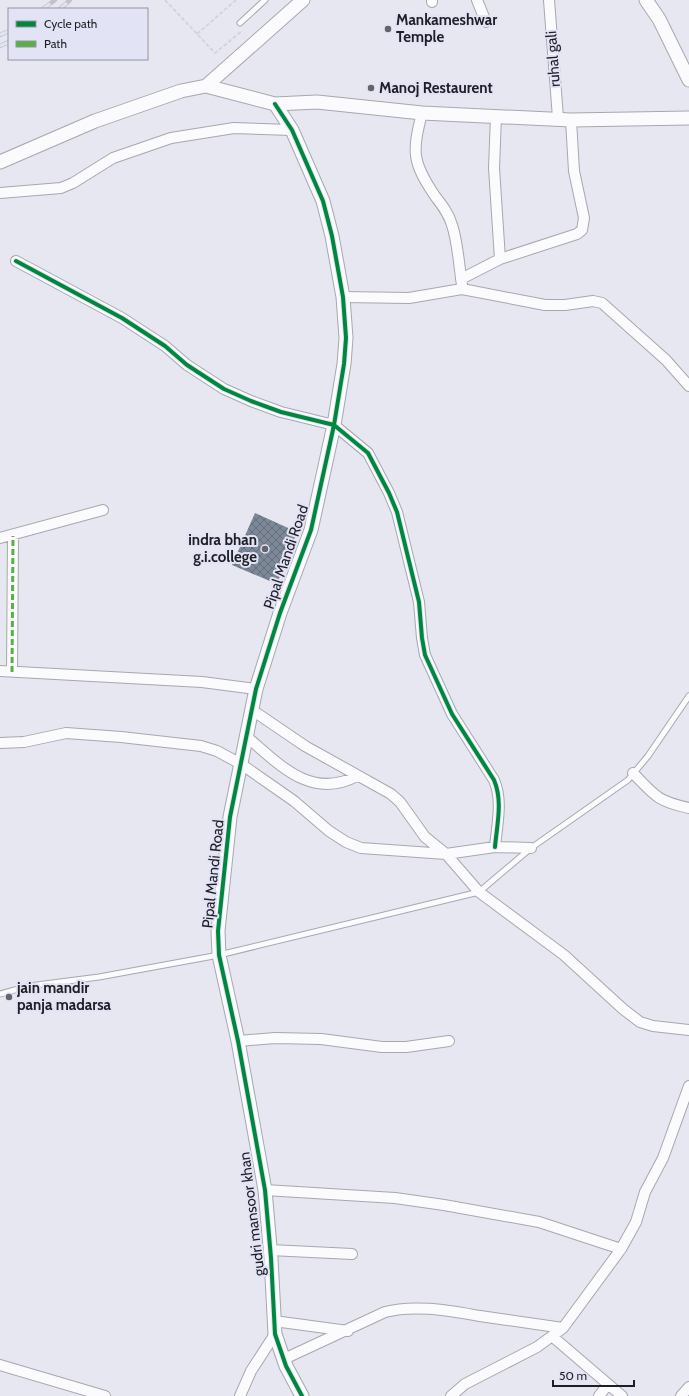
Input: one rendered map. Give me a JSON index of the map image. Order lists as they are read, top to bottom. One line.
{"streets":{"street":["ruhal gali","Pipal Mandi Road","gudri mansoor khan"]},"crossings":[["Pipal Mandi Road","gudri mansoor khan"]],"places":["Mankameshwar Temple","Manoj Restaurent","indra bhan g.i.college","jain mandir panja madarsa"],"legend":["Cycle path","Path"],"scale_bar":"50 m"}
